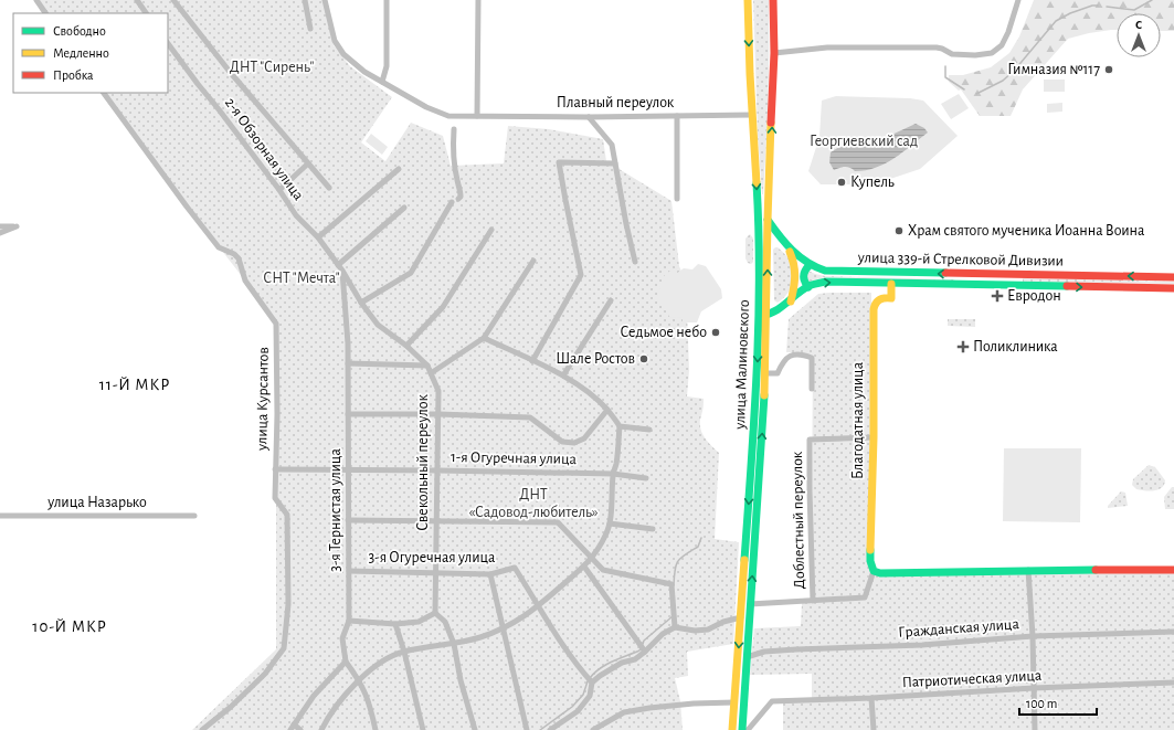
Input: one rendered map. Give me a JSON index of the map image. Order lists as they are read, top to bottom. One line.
{"streets":{"main road":["улица 339-й Стрелковой Дивизии","улица Малиновского","Благодатная улица"],"street":["Плавный переулок","2-я Обзорная улица","улица Курсантов","1-я Огуречная улица","Свекольный переулок","улица Назарько","3-я Тернистая улица","Доблестный переулок","3-я Огуречная улица","Гражданская улица","Патриотическая улица"]},"crossings":[["Плавный переулок","улица Малиновского"],["2-я Обзорная улица","Свекольный переулок"],["2-я Обзорная улица","3-я Тернистая улица"],["улица 339-й Стрелковой Дивизии","улица Малиновского"],["улица 339-й Стрелковой Дивизии","Благодатная улица"],["улица Малиновского","Благодатная улица"],["улица Малиновского","Гражданская улица"],["улица Курсантов","1-я Огуречная улица"],["Благодатная улица","Доблестный переулок"],["1-я Огуречная улица","Свекольный переулок"],["1-я Огуречная улица","3-я Тернистая улица"],["Свекольный переулок","3-я Тернистая улица"],["Свекольный переулок","3-я Огуречная улица"],["3-я Тернистая улица","3-я Огуречная улица"]],"districts":["11-Й МКР","10-Й МКР"],"parks":["ДНТ \"Сирень\"","Георгиевский сад","СНТ \"Мечта\"","ДНТ «Садовод-любитель»"],"places":{"other":["Гимназия №117","Купель","Храм святого мученика Иоанна Воина","Седьмое небо","Шале Ростов"],"health":["Евродон","Поликлиника"]},"legend":["Свободно","Медленно","Пробка"],"scale_bar":"100 m","north":"top"}
